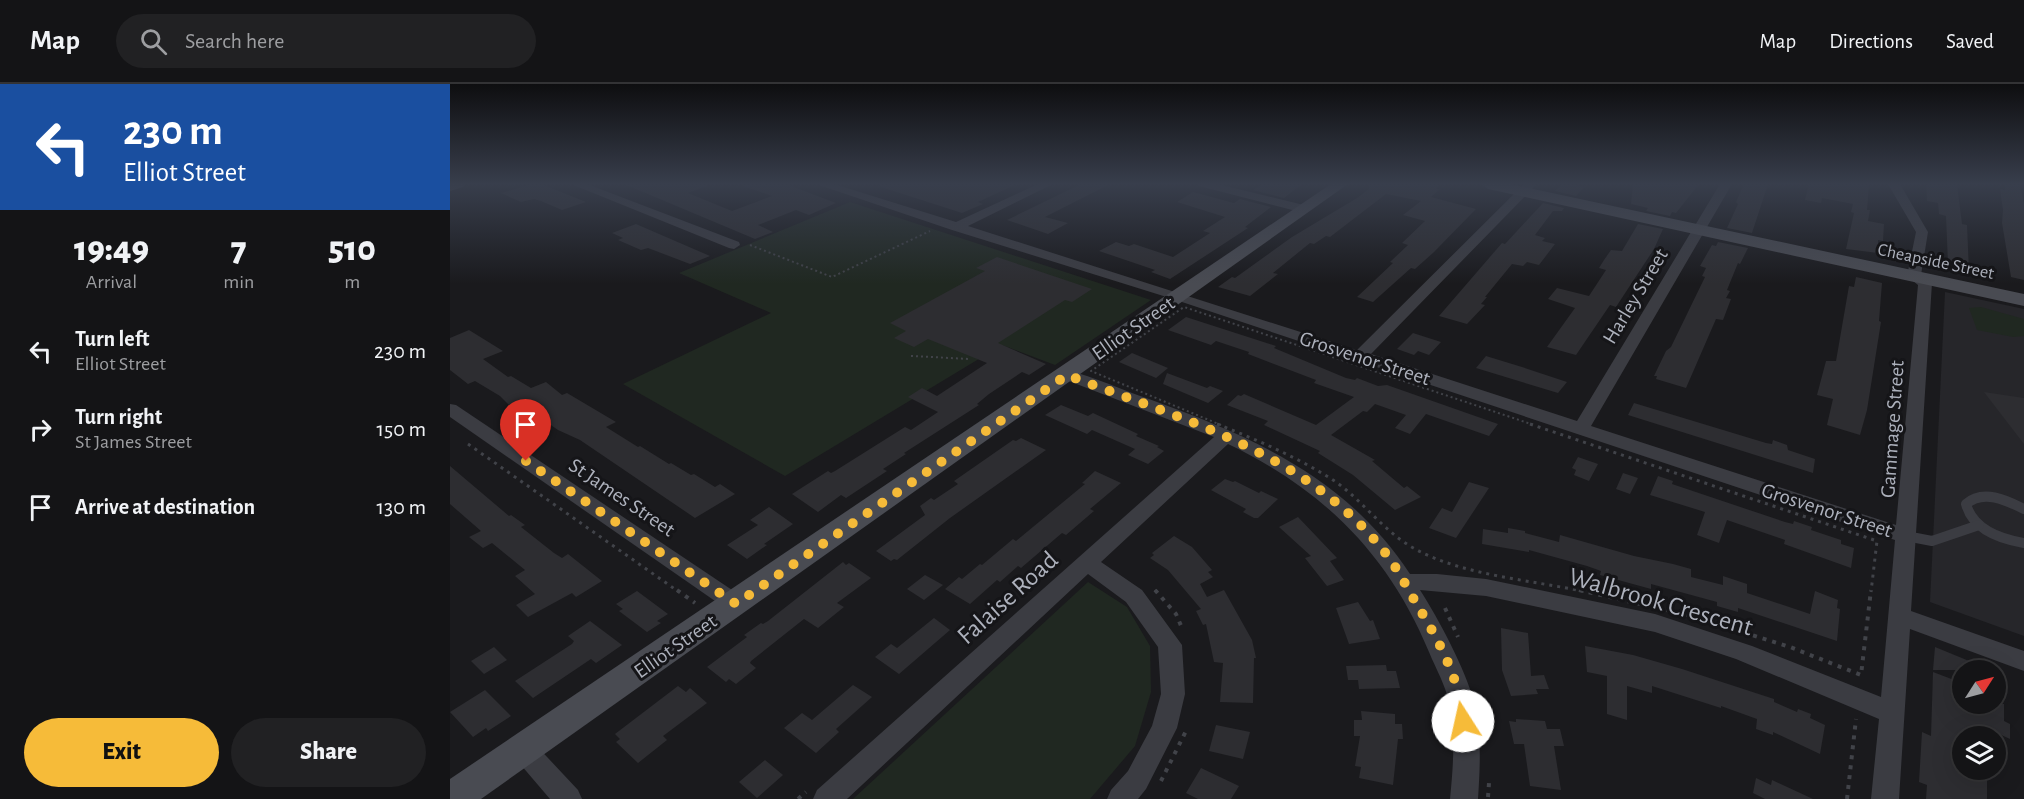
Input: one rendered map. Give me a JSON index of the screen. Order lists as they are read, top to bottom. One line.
{"streets":{"street":["Cheapside Street","Harley Street","Elliot Street","Grosvenor Street","Gammage Street","St James Street","Falaise Road","Walbrook Crescent"]},"crossings":[["Cheapside Street","Harley Street"],["Cheapside Street","Gammage Street"],["Harley Street","Grosvenor Street"],["Elliot Street","Grosvenor Street"],["Elliot Street","St James Street"],["Grosvenor Street","Gammage Street"],["Gammage Street","Walbrook Crescent"]],"north":"top right","page":{"header":"Map","search":"Search here","nav":["Map","Directions","Saved"],"turn":["230 m","Elliot Street"],"eta":["19:49","Arrival","7","min","510","m"],"list":[{"name":"Turn left","note":"Elliot Street","value":"230 m"},{"name":"Turn right","note":"St James Street","value":"150 m"},{"name":"Arrive at destination","value":"130 m"}],"buttons":["Exit","Share"]}}
